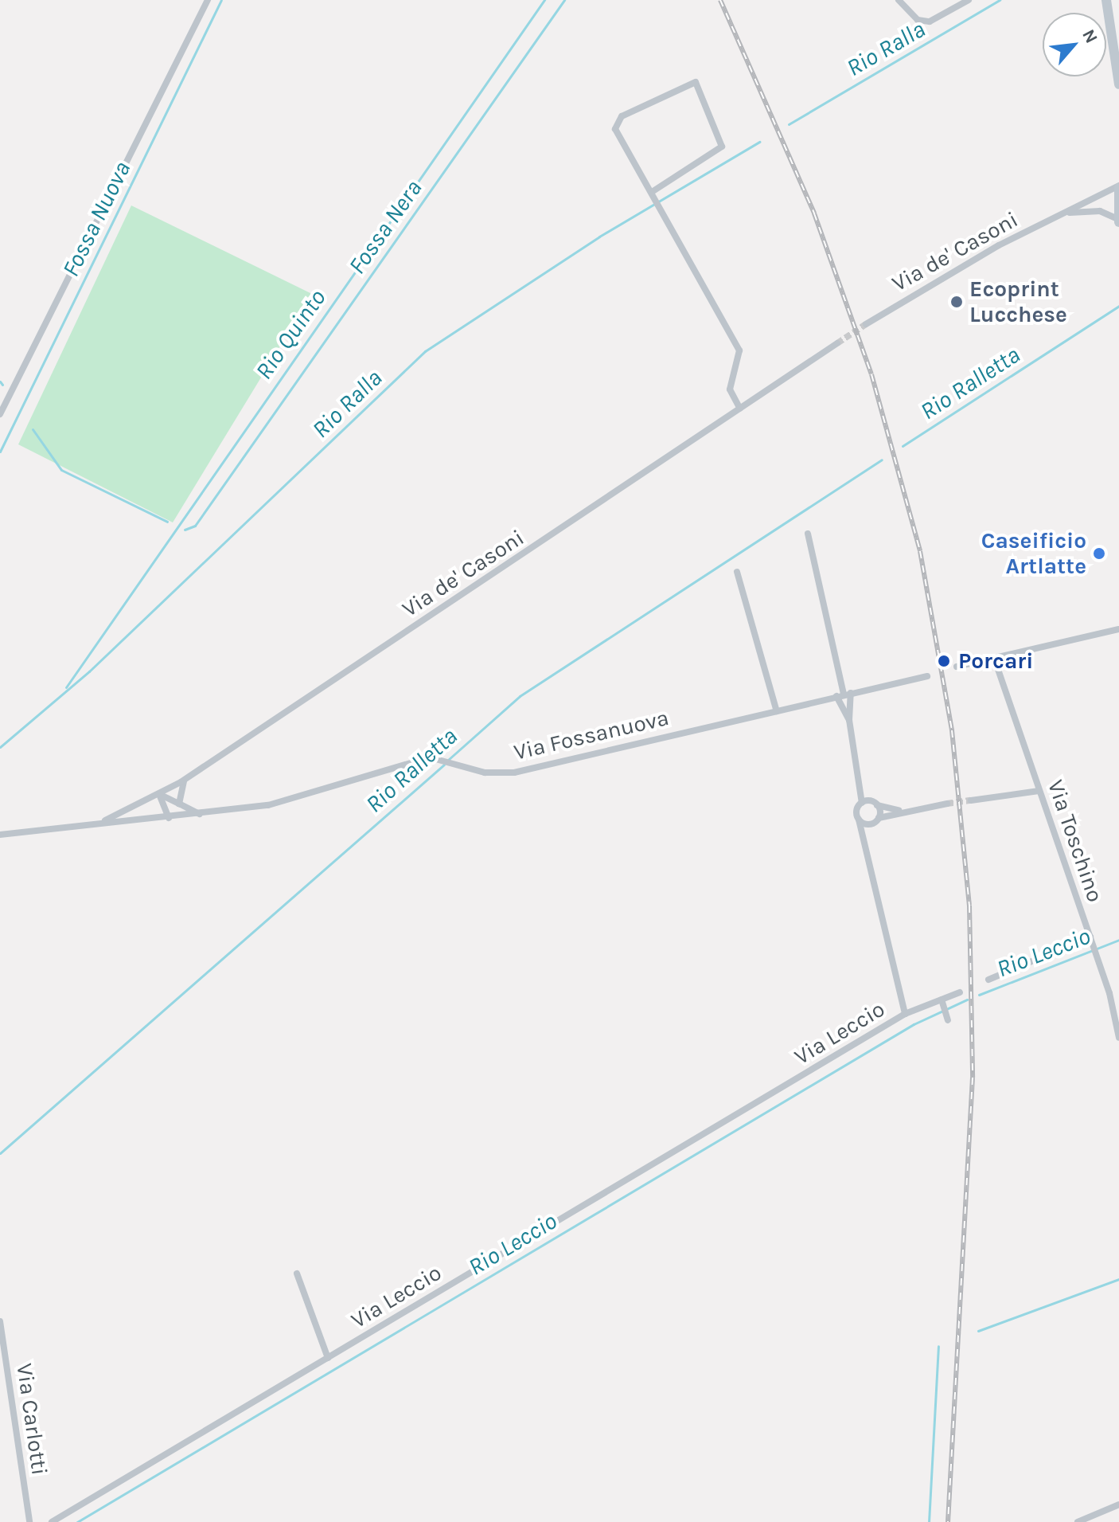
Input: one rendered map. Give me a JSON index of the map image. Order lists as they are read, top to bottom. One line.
{"streets":{"street":["Via de' Casoni","Via Fossanuova","Via Toschino","Via Leccio","Via Carlotti"]},"crossings":[["Via de' Casoni","Via Fossanuova"]],"water":["Rio Ralla","Fossa Nuova","Fossa Nera","Rio Quinto","Rio Ralletta","Rio Leccio"],"places":["Ecoprint Lucchese","Caseificio Artlatte","Porcari"],"north":"top right"}
